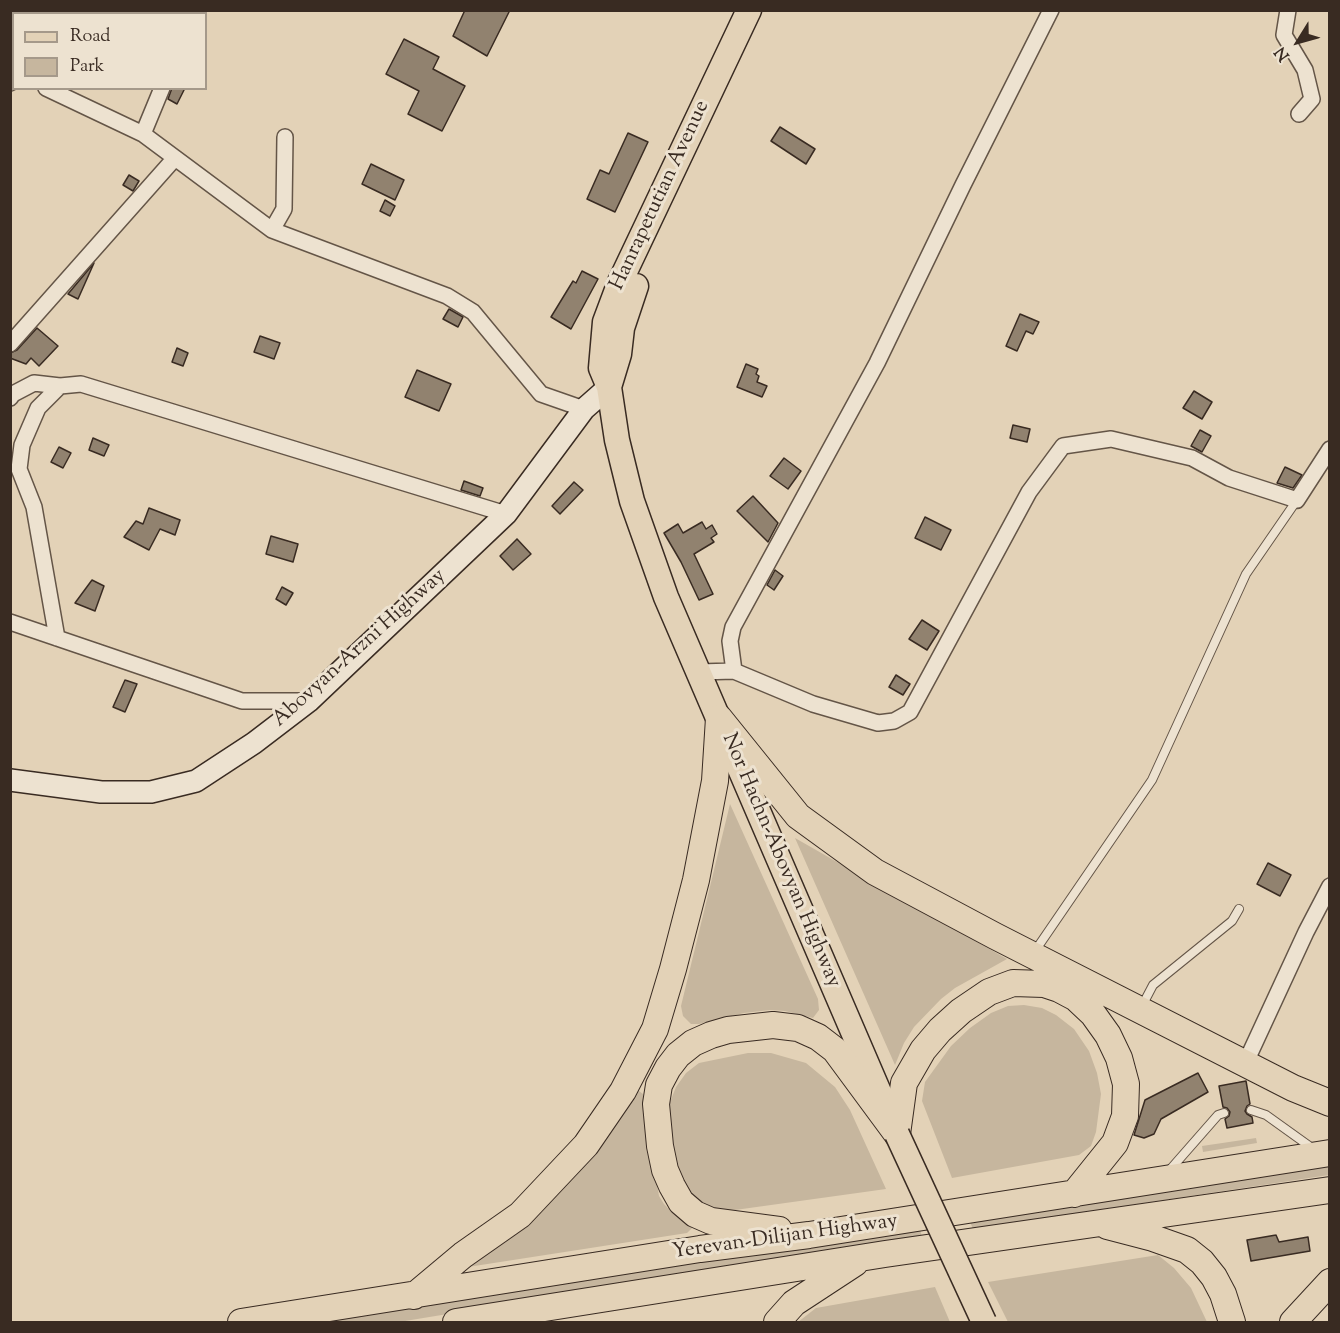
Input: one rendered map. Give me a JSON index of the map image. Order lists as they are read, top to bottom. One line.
{"streets":{"highway":["Yerevan-Dilijan Highway"],"main road":["Hanrapetutian Avenue","Abovyan-Arzni Highway","Nor Hachn-Abovyan Highway"]},"crossings":[["Hanrapetutian Avenue","Abovyan-Arzni Highway"],["Hanrapetutian Avenue","Nor Hachn-Abovyan Highway"],["Abovyan-Arzni Highway","Nor Hachn-Abovyan Highway"]],"legend":["Road","Park"],"north":"bottom left"}
